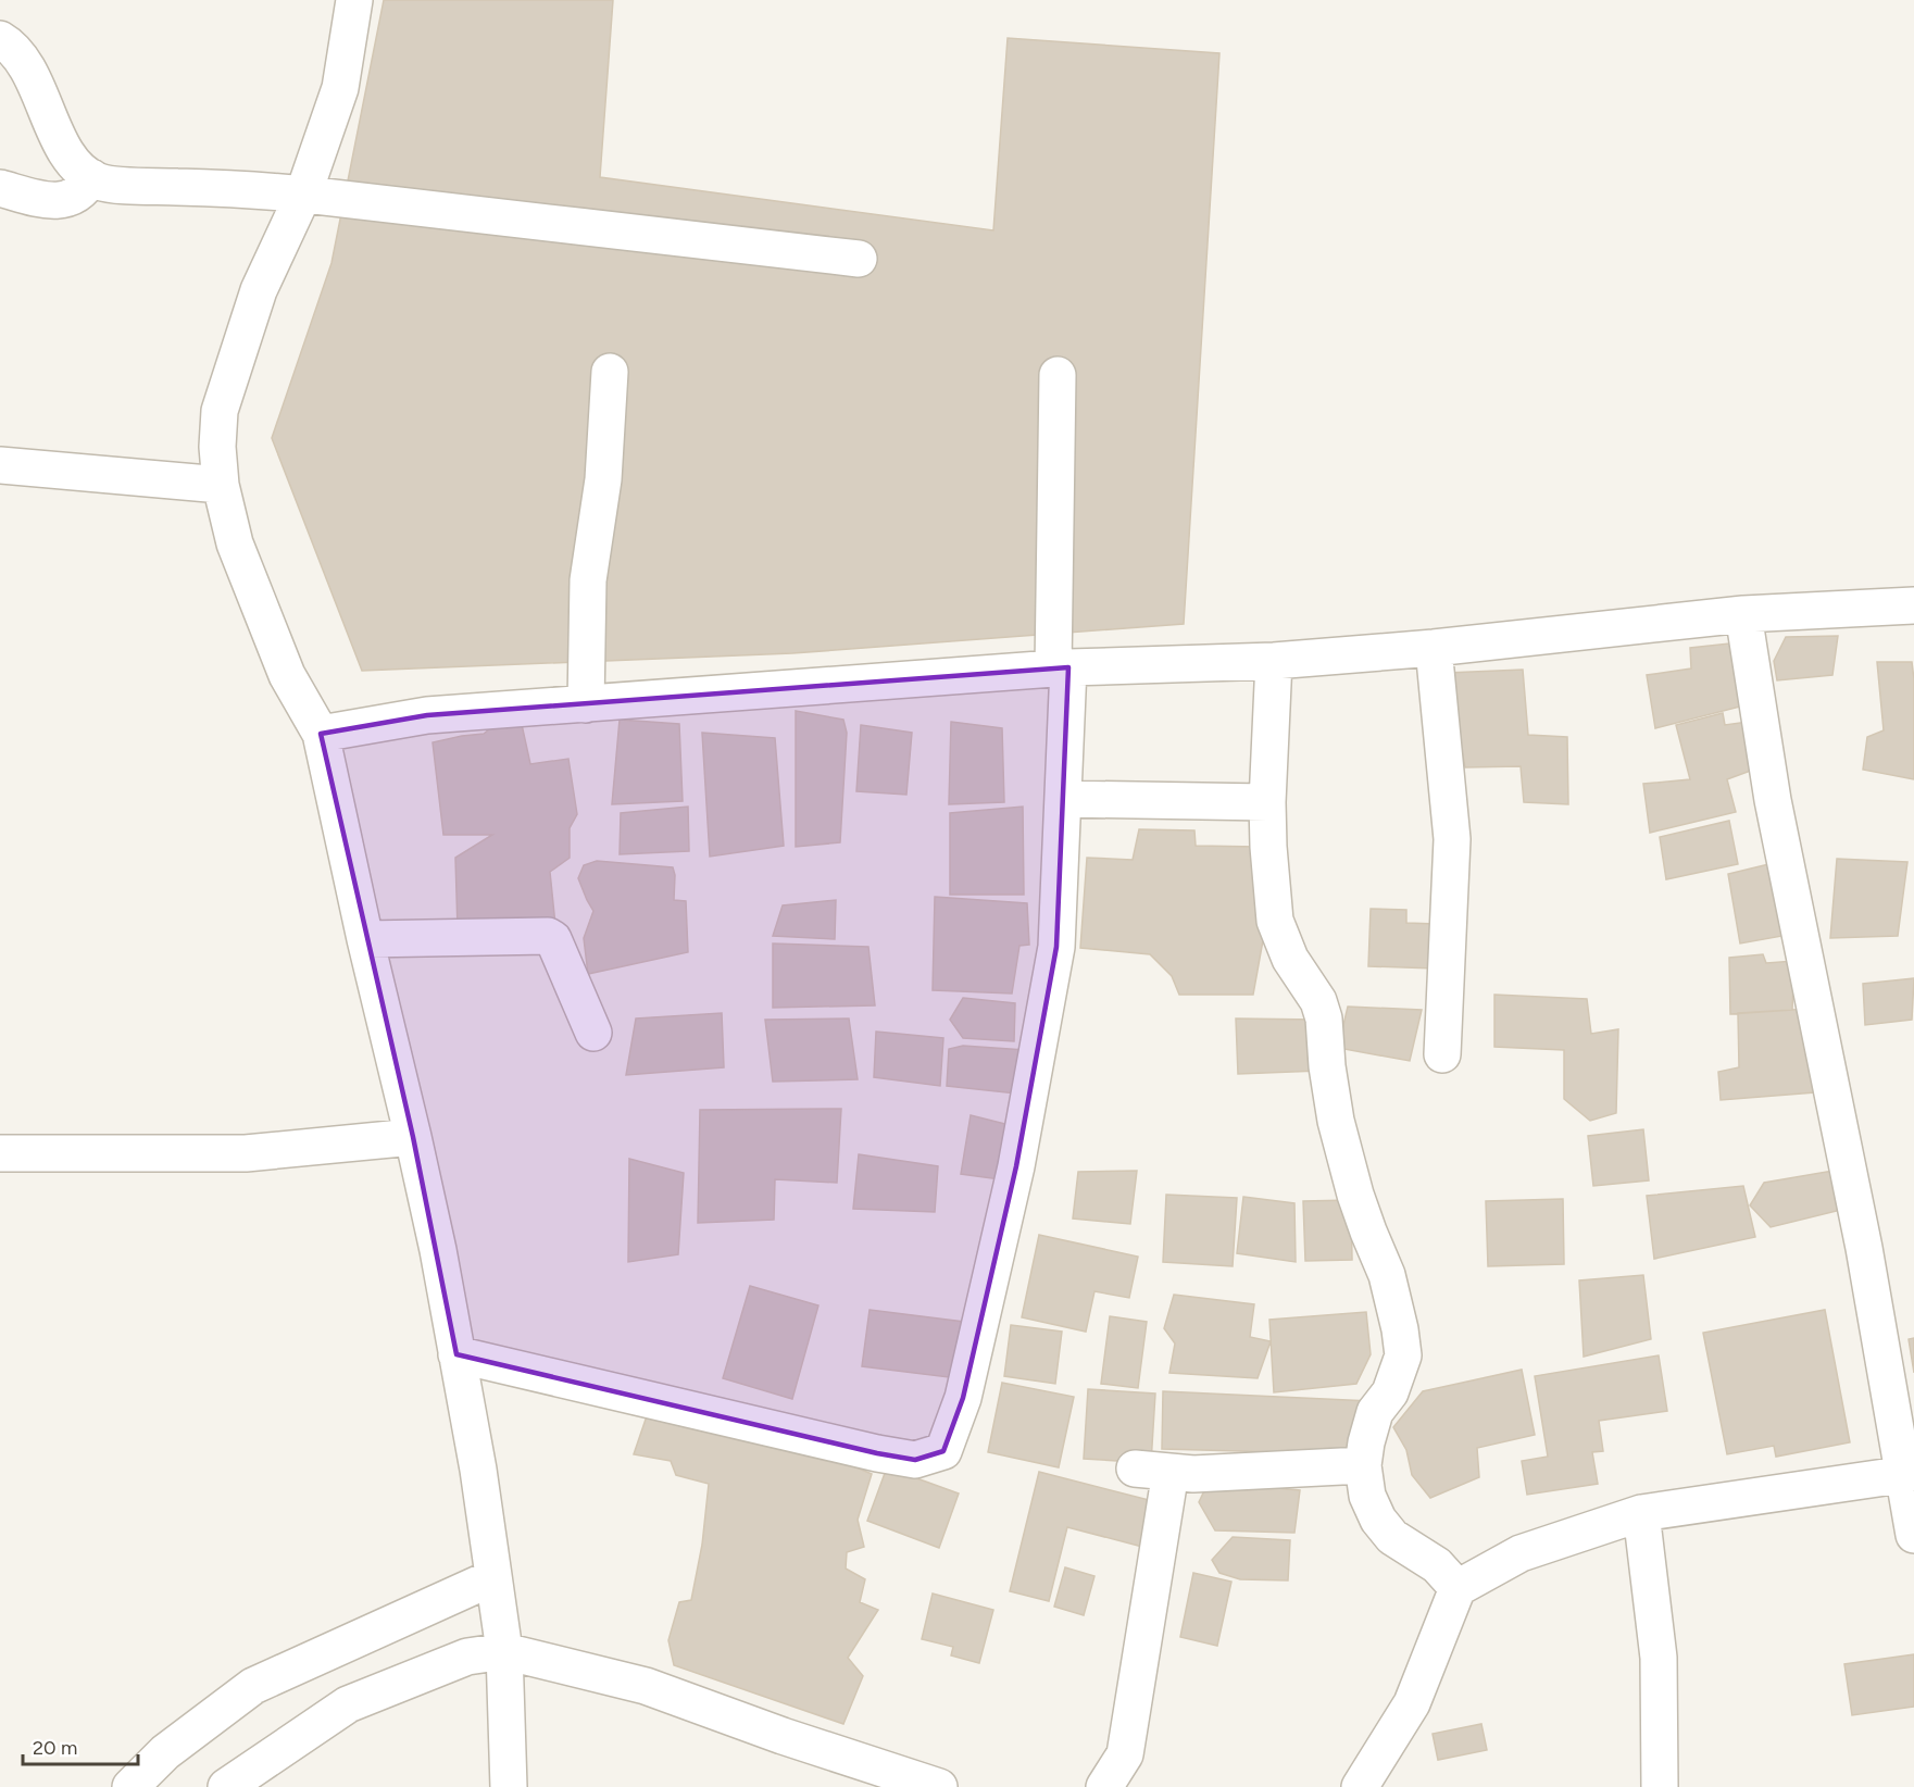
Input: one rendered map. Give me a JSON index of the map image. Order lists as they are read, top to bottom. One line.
{"scale_bar":"20 m"}
